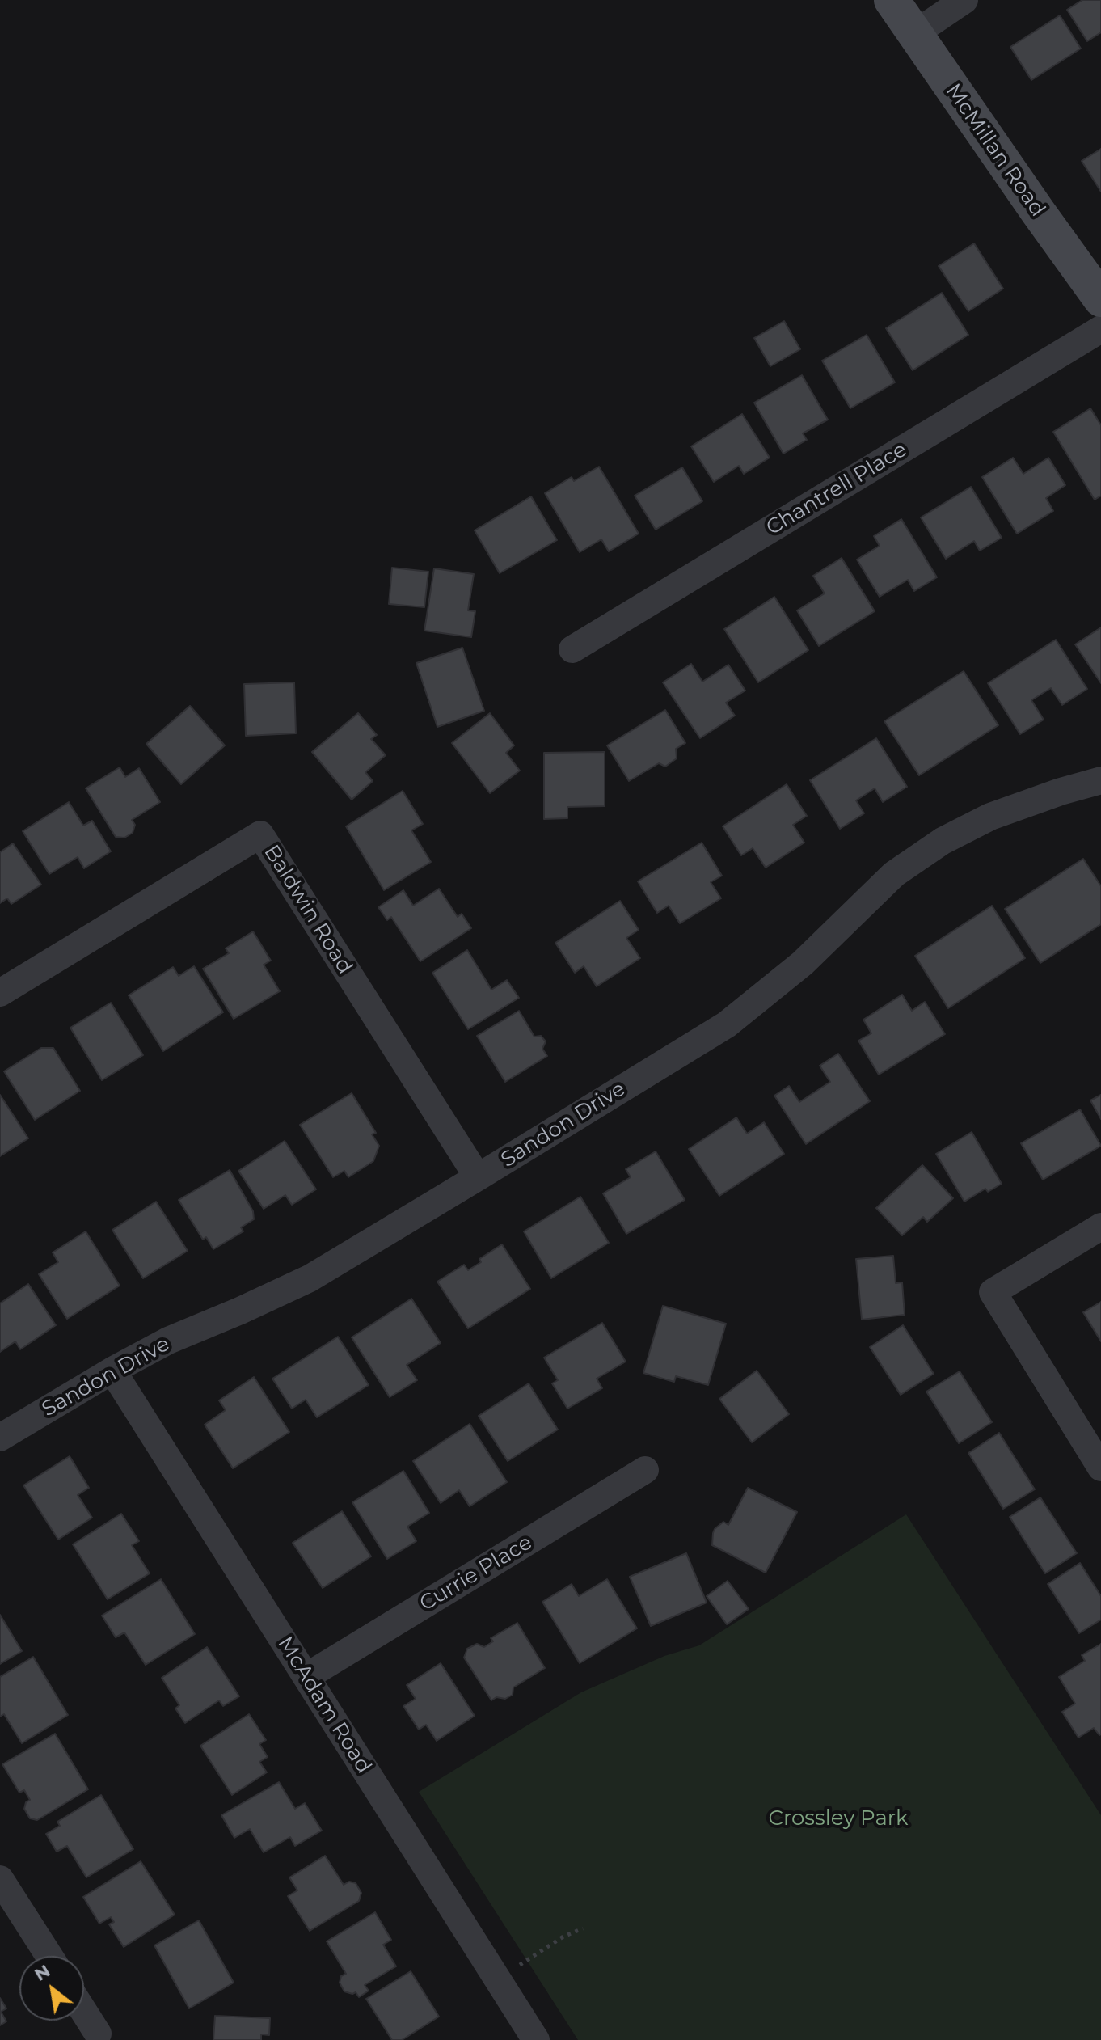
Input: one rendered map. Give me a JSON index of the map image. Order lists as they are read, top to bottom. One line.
{"streets":{"main road":["McMillan Road"],"street":["Chantrell Place","Baldwin Road","Sandon Drive","Currie Place","McAdam Road"]},"crossings":[["Baldwin Road","Sandon Drive"],["Sandon Drive","McAdam Road"],["Currie Place","McAdam Road"]],"parks":["Crossley Park"],"north":"top left"}
